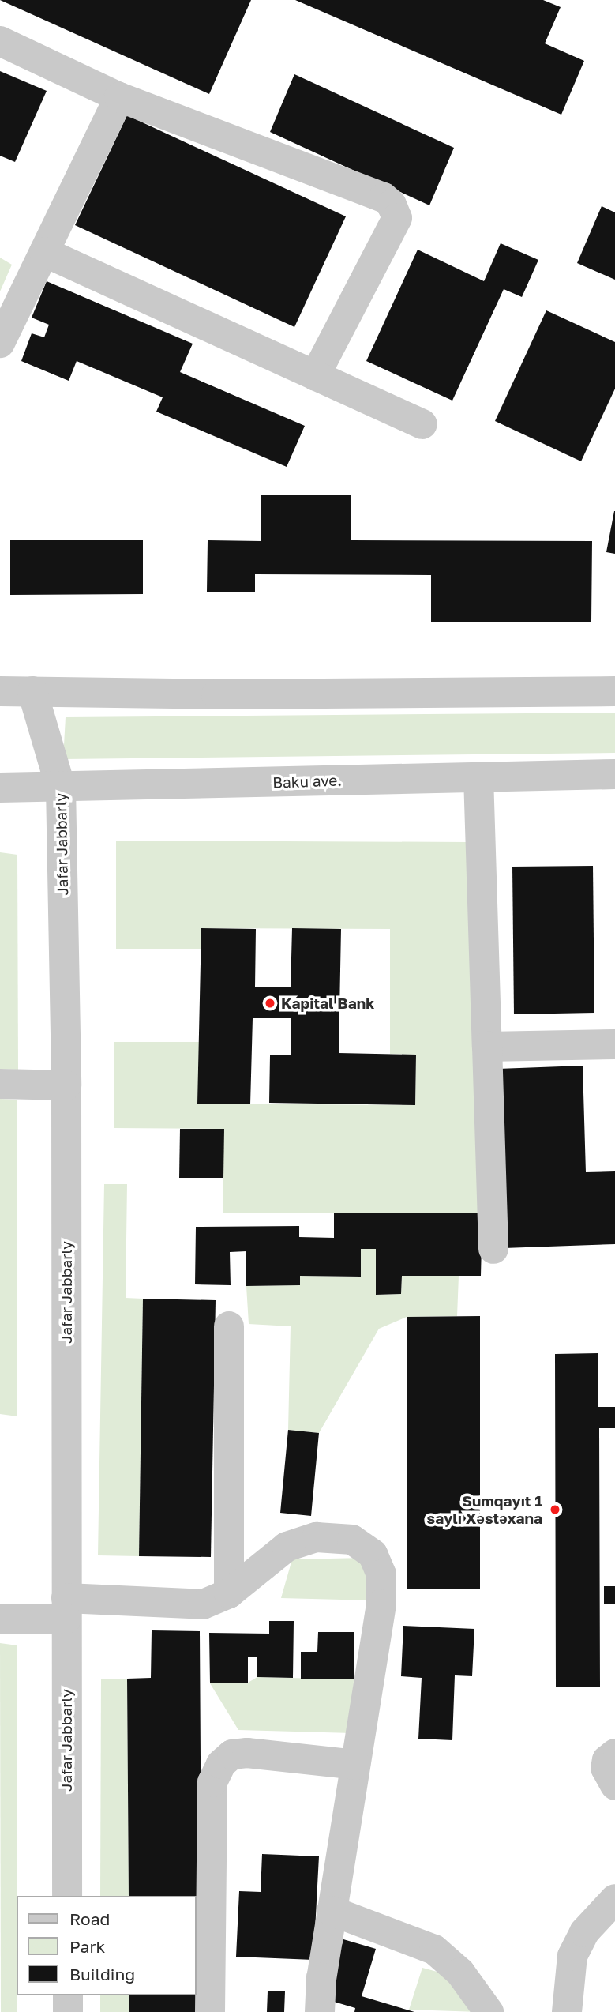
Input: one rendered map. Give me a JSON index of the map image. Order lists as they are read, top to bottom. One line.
{"streets":{"street":["Baku ave.","Jafar Jabbarly"]},"crossings":[["Baku ave.","Jafar Jabbarly"]],"places":["Kapital Bank","Sumqayıt 1 saylı Xəstəxana"],"legend":["Road","Park","Building"]}
